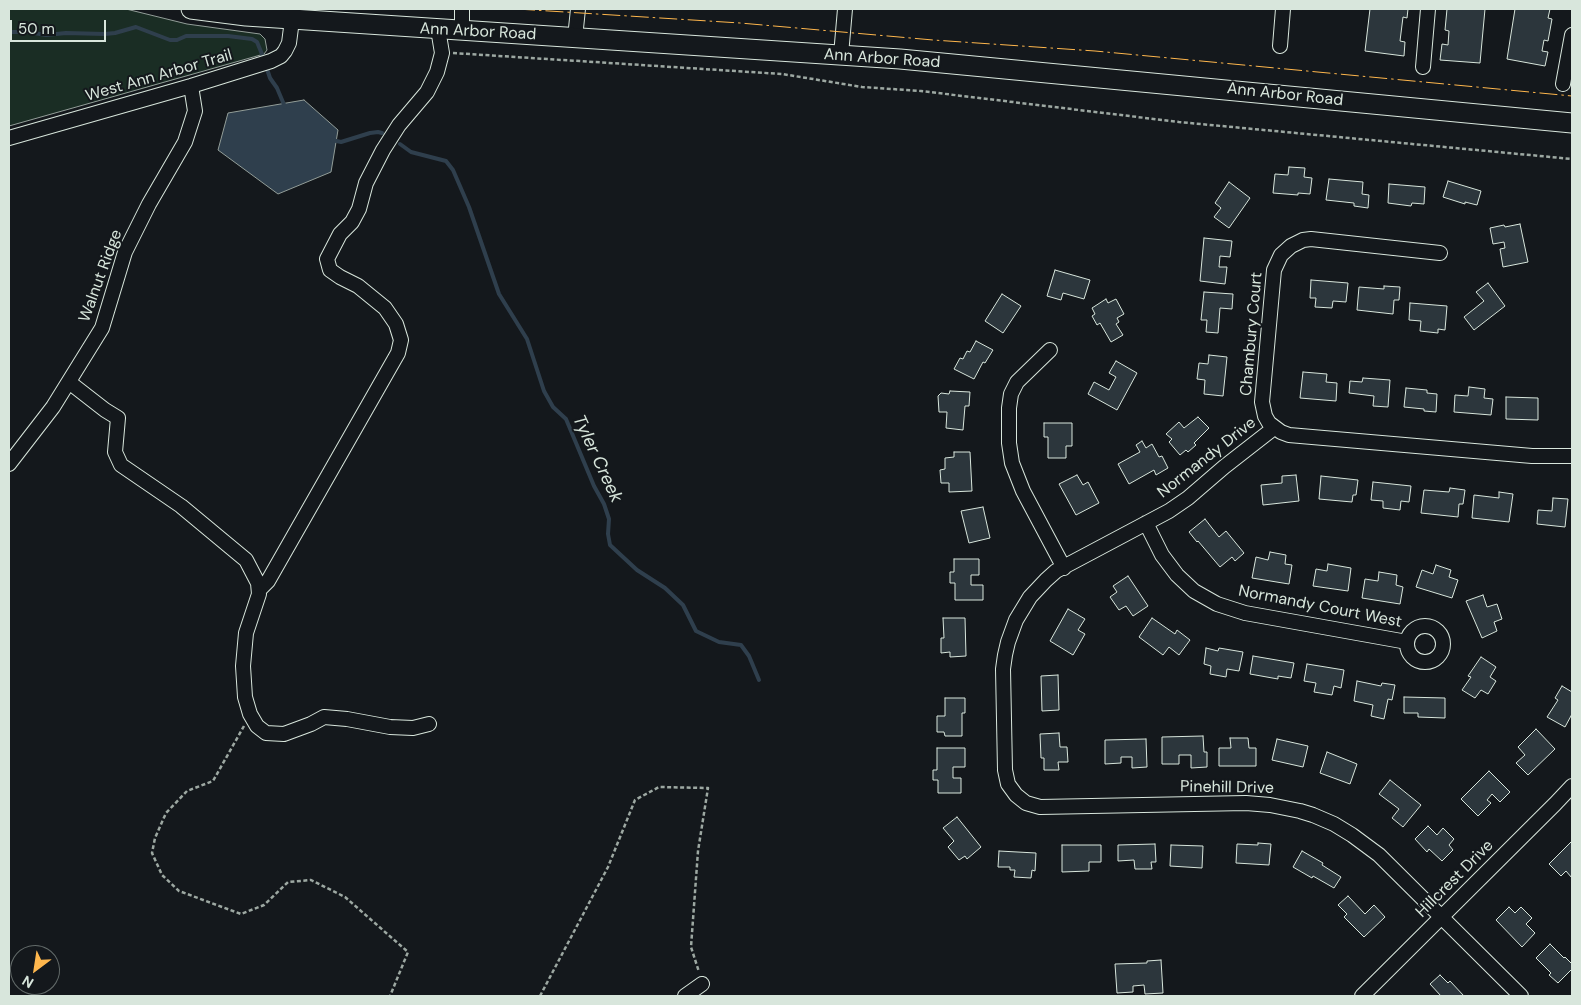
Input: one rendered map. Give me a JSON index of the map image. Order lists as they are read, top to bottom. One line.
{"streets":{"main road":["Ann Arbor Road"],"street":["West Ann Arbor Trail","Walnut Ridge","Chambury Court","Normandy Drive","Normandy Court West","Pinehill Drive","Hillcrest Drive"]},"crossings":[["Ann Arbor Road","West Ann Arbor Trail"],["West Ann Arbor Trail","Walnut Ridge"],["Chambury Court","Normandy Drive"],["Normandy Drive","Normandy Court West"],["Normandy Drive","Pinehill Drive"],["Pinehill Drive","Hillcrest Drive"]],"water":["Tyler Creek"],"scale_bar":"50 m","north":"bottom left"}
